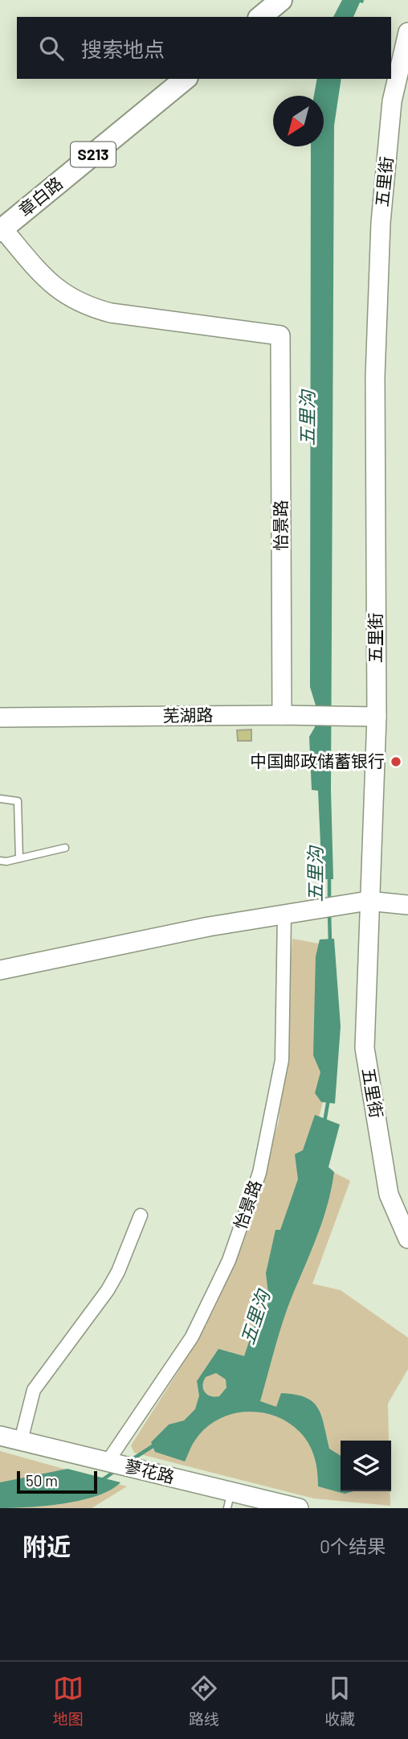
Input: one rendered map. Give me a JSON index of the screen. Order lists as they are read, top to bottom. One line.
{"streets":{"main road":["S213","章白路"],"street":["五里街","怡景路","芜湖路","蓼花路"]},"crossings":[["五里街","芜湖路"],["章白路","怡景路"],["怡景路","芜湖路"],["怡景路","蓼花路"]],"water":["五里沟"],"places":["中国邮政储蓄银行"],"scale_bar":"50 m","north":"bottom left","page":{"search":"搜索地点","scale":"50 m","heading":["附近","0个结果"],"nav":["地图","路线","收藏"]}}
